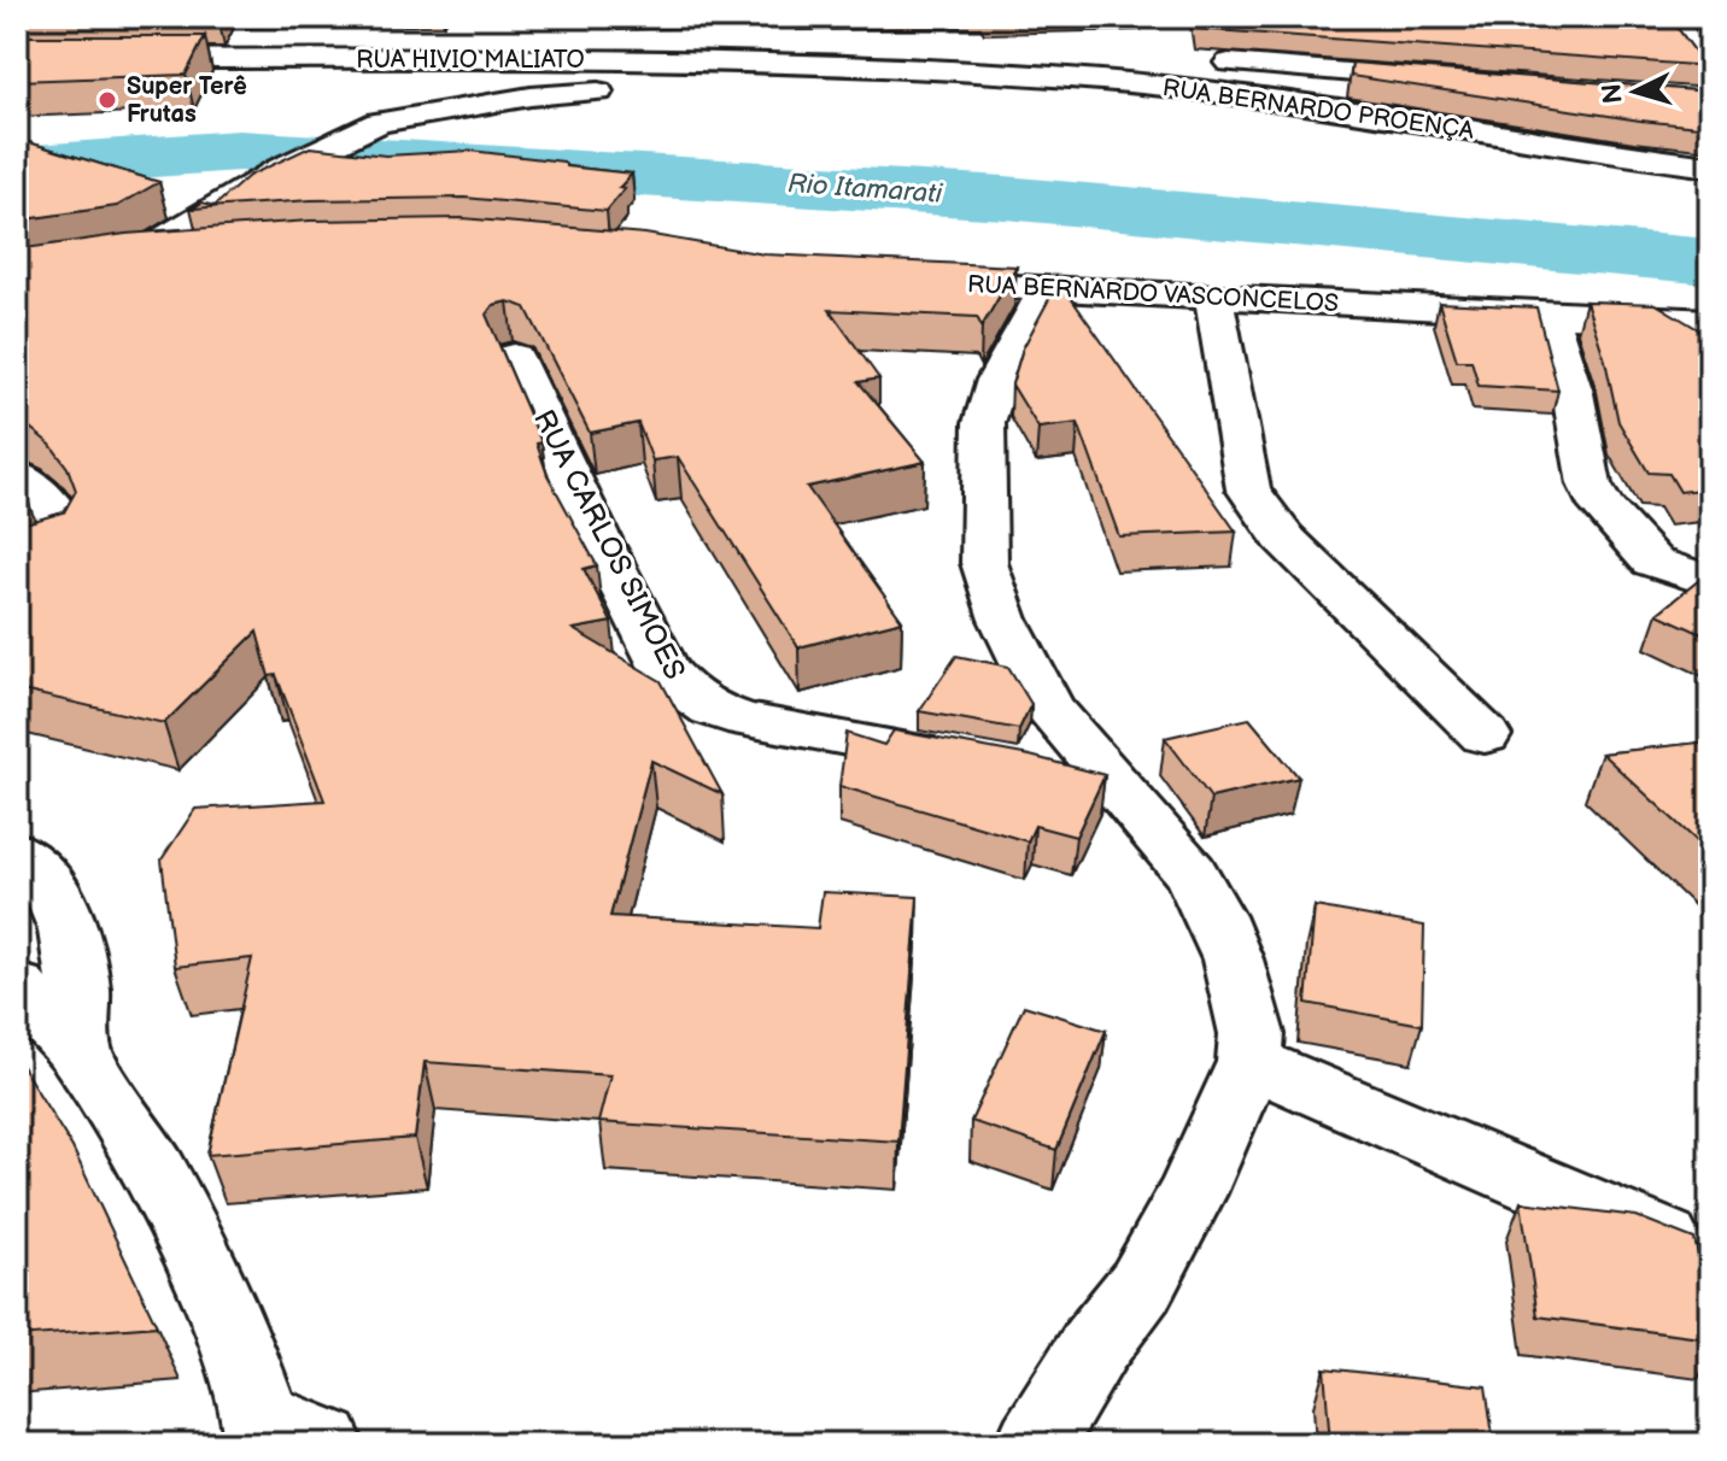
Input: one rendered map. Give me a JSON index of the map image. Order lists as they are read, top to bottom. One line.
{"streets":{"street":["RUA HIVIO MALIATO","RUA BERNARDO PROENÇA","RUA BERNARDO VASCONCELOS","RUA CARLOS SIMOES"]},"crossings":[["RUA HIVIO MALIATO","RUA BERNARDO PROENÇA"]],"water":["Rio Itamarati"],"places":["Super Terê Frutas"],"north":"left"}
